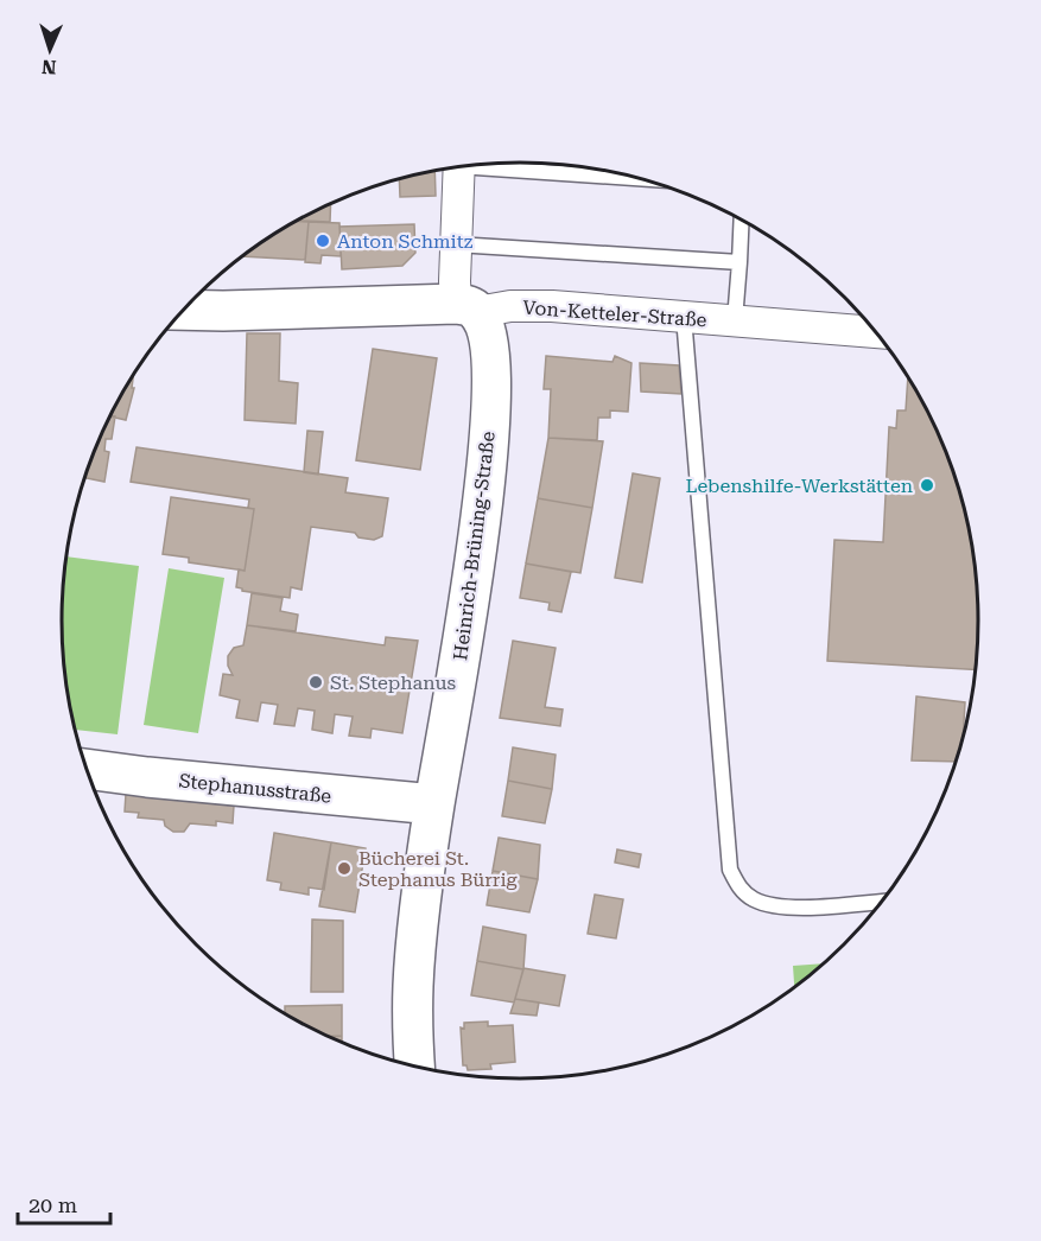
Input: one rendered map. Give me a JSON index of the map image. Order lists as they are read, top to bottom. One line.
{"streets":{"street":["Von-Ketteler-Straße","Heinrich-Brüning-Straße","Stephanusstraße"]},"crossings":[["Von-Ketteler-Straße","Heinrich-Brüning-Straße"],["Heinrich-Brüning-Straße","Stephanusstraße"]],"places":["Anton Schmitz","Lebenshilfe-Werkstätten","St. Stephanus","Bücherei St. Stephanus Bürrig"],"scale_bar":"20 m","north":"bottom"}
